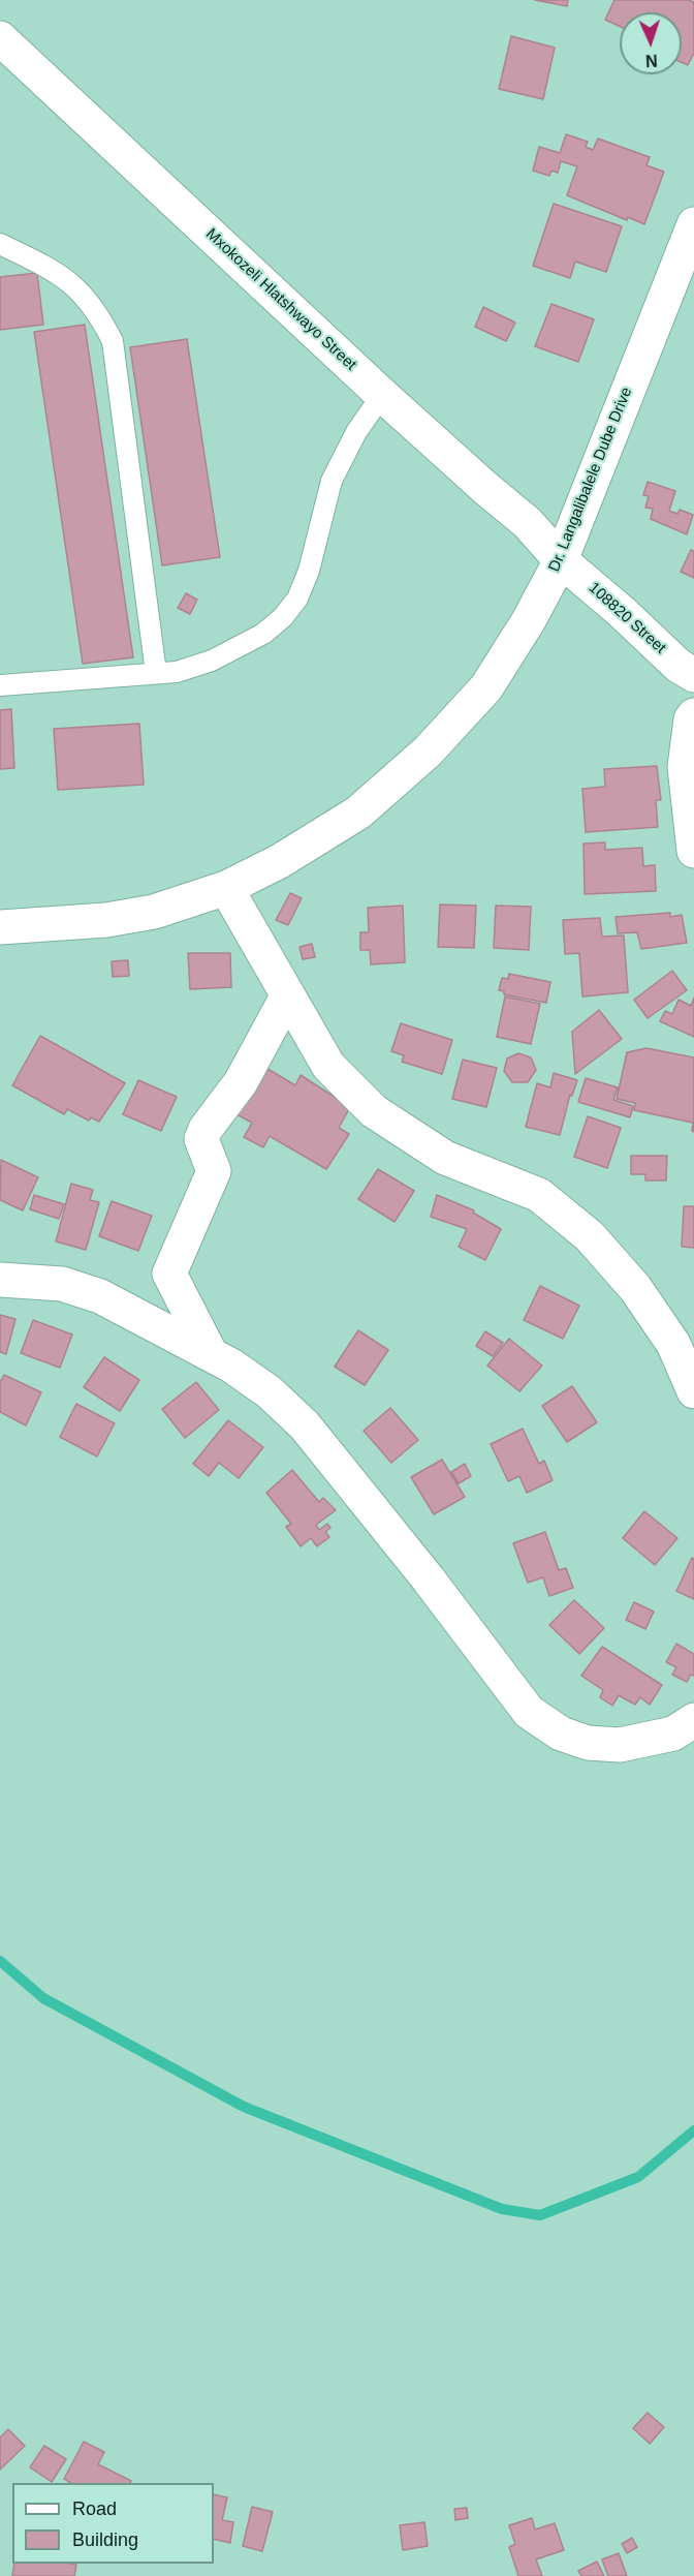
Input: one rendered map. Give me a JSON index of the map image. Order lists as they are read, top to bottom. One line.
{"streets":{"street":["Mxokozeli Hlatshwayo Street","Dr. Langalibalele Dube Drive","108820 Street"]},"crossings":[["Mxokozeli Hlatshwayo Street","Dr. Langalibalele Dube Drive"],["Mxokozeli Hlatshwayo Street","108820 Street"],["Dr. Langalibalele Dube Drive","108820 Street"]],"legend":["Road","Building"],"north":"bottom"}
